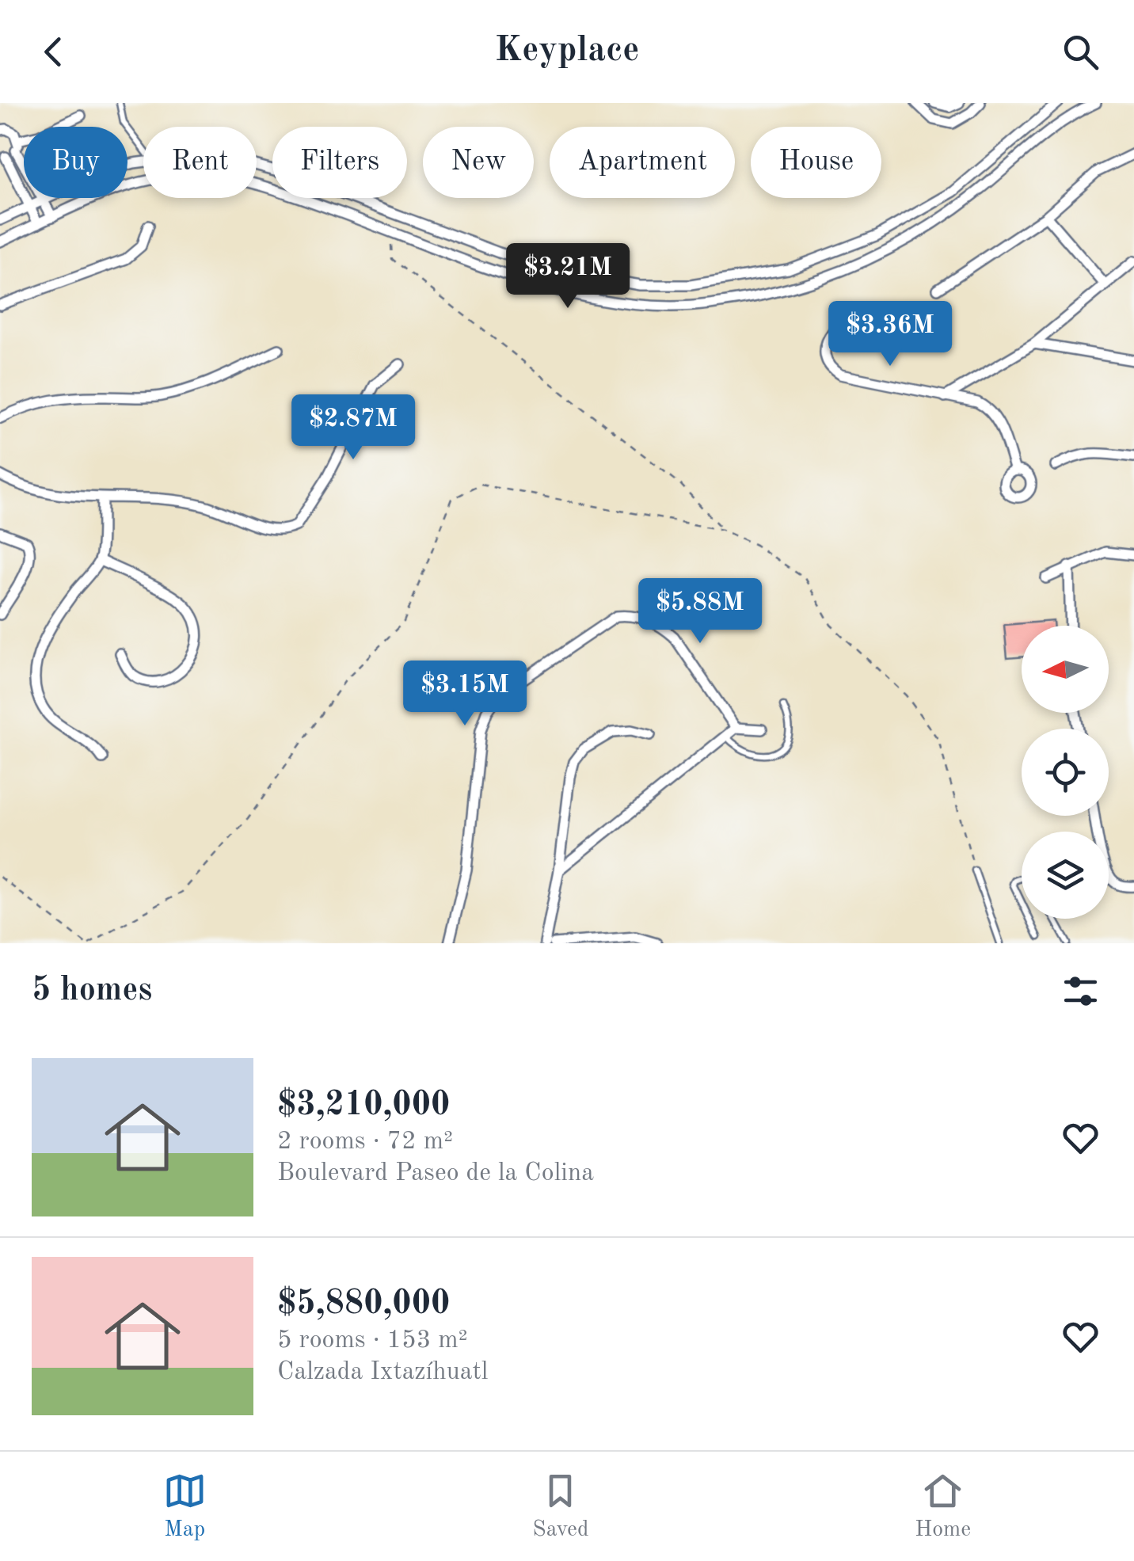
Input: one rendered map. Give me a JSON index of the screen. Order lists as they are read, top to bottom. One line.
{"north":"left","page":{"header":"Keyplace","chip":["Buy","Rent","Filters","New","Apartment","House"],"price":["$3.21M","$3.36M","$2.87M","$5.88M","$3.15M"],"heading":"5 homes","list":[{"name":"$3,210,000","note":"2 rooms · 72 m² · Boulevard Paseo de la Colina"},{"name":"$5,880,000","note":"5 rooms · 153 m² · Calzada Ixtazíhuatl"}],"tabs":["Map","Saved","Home"]}}
